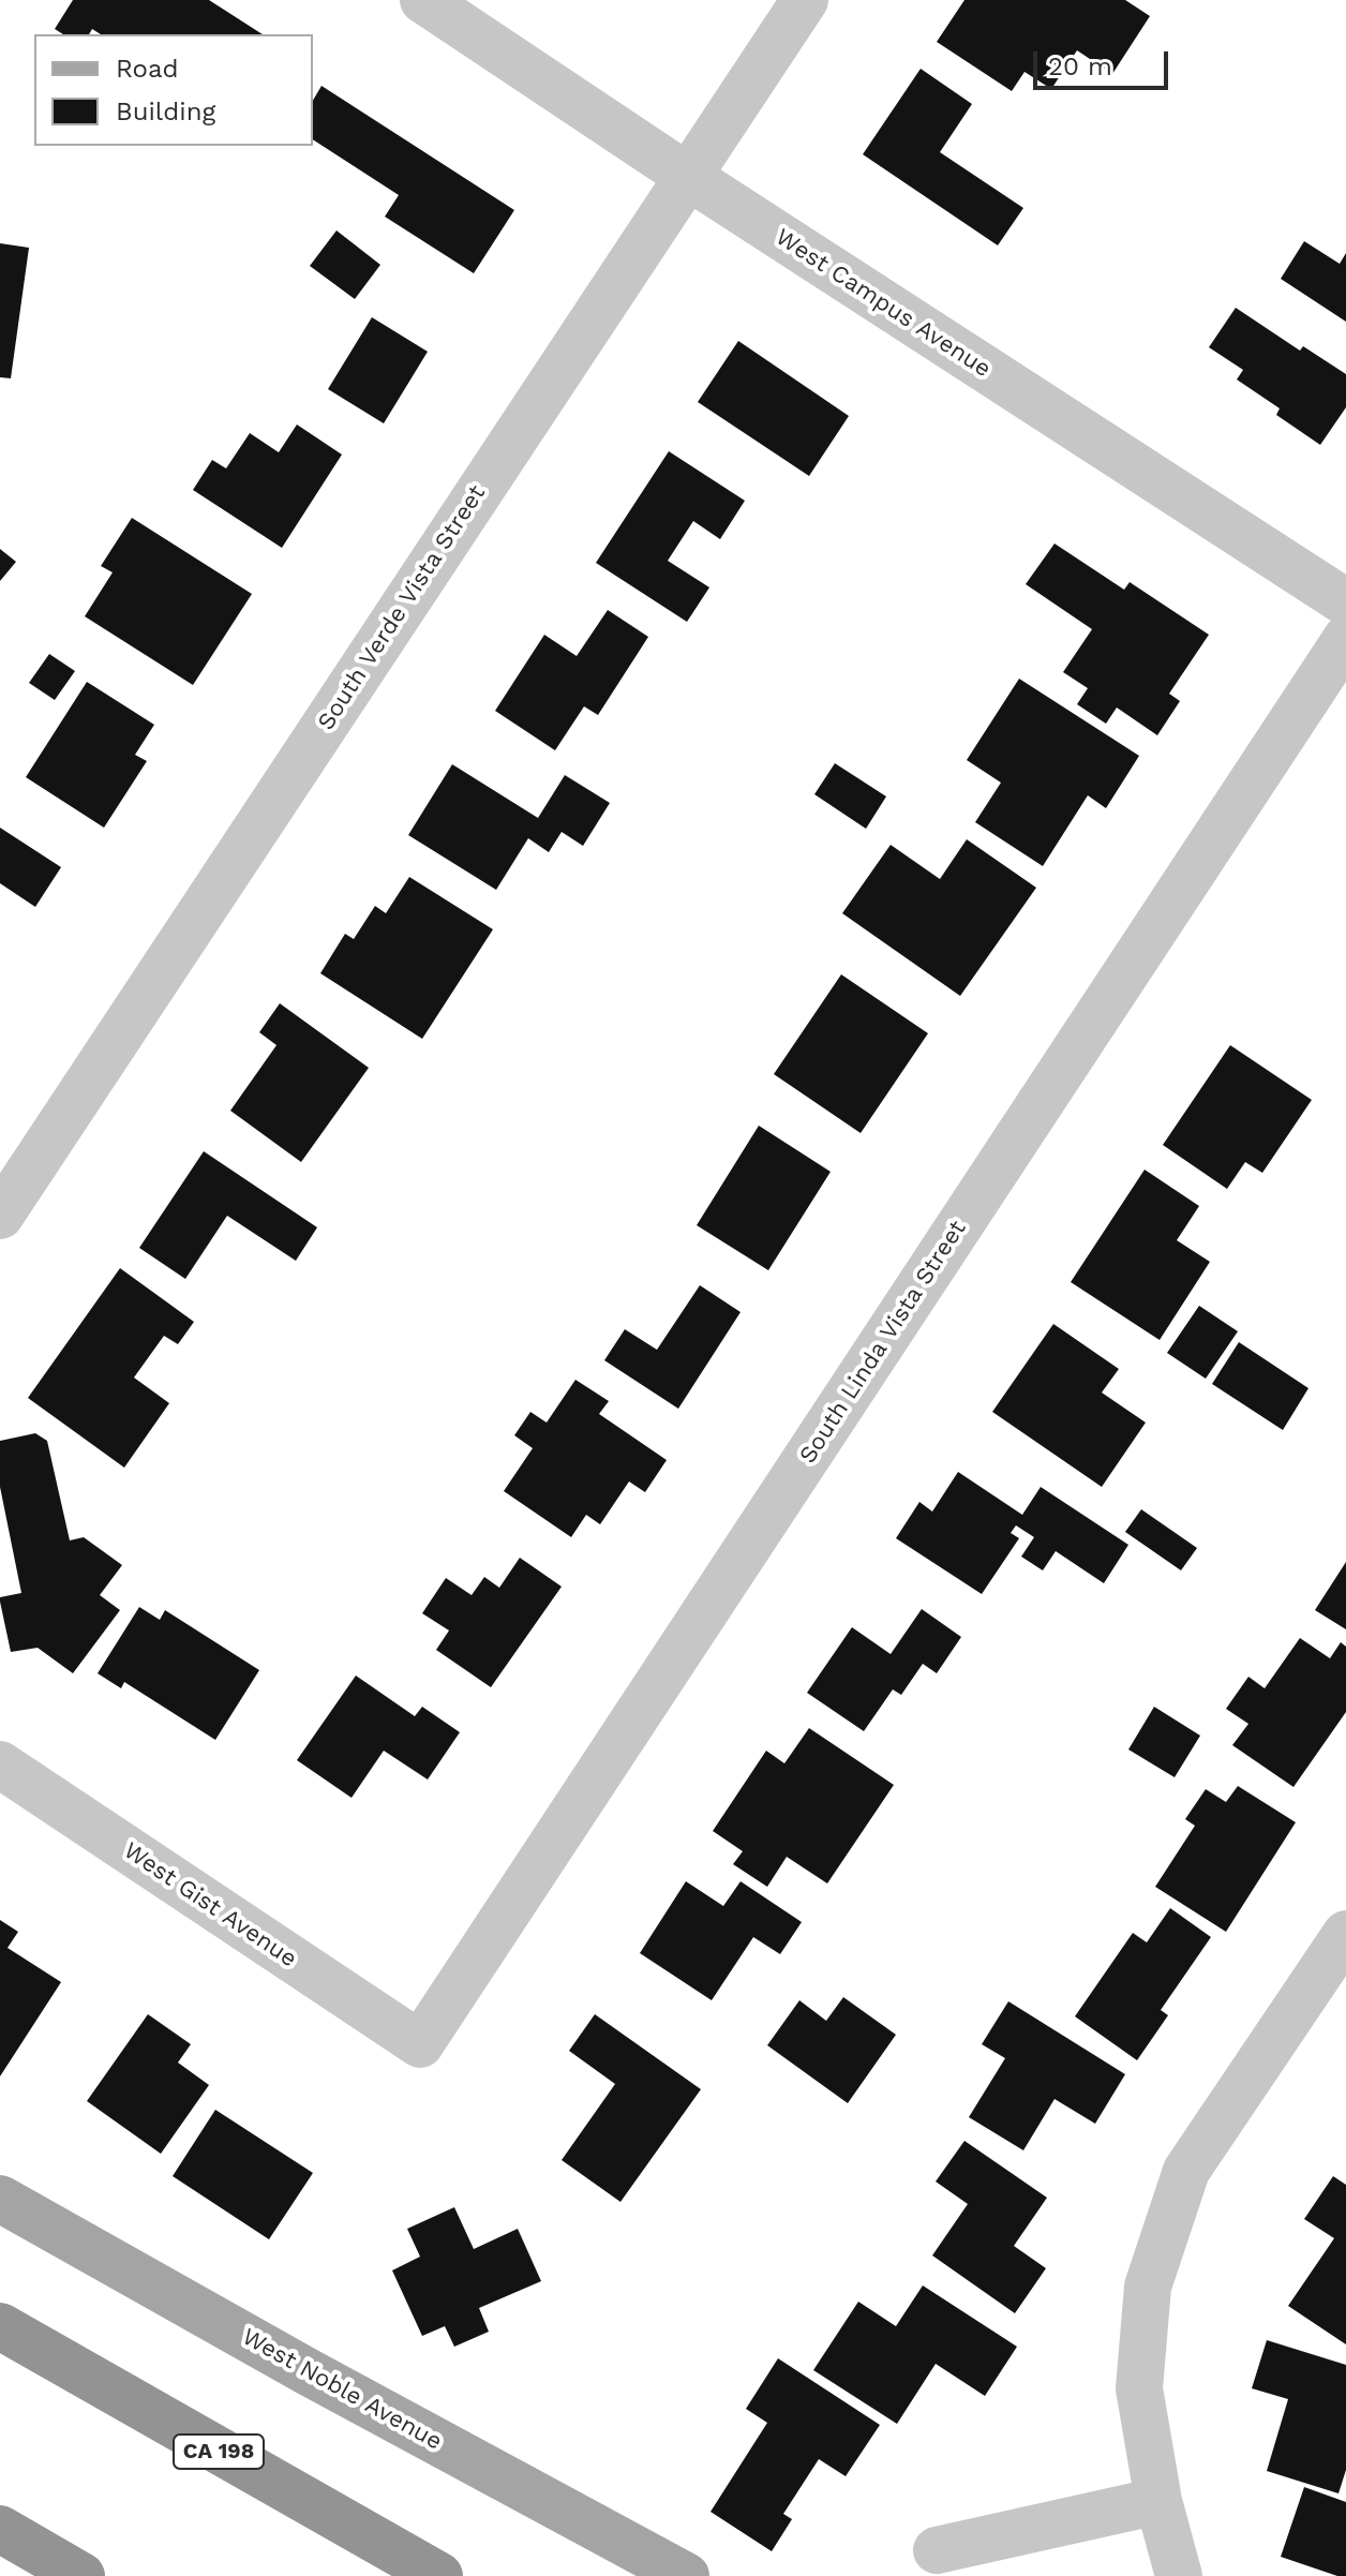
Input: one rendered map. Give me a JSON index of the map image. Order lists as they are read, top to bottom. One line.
{"streets":{"highway":["CA 198"],"main road":["West Noble Avenue"],"street":["West Campus Avenue","South Verde Vista Street","South Linda Vista Street","West Gist Avenue"]},"crossings":[["West Campus Avenue","South Verde Vista Street"],["South Linda Vista Street","West Gist Avenue"]],"legend":["Road","Building"],"scale_bar":"20 m"}
